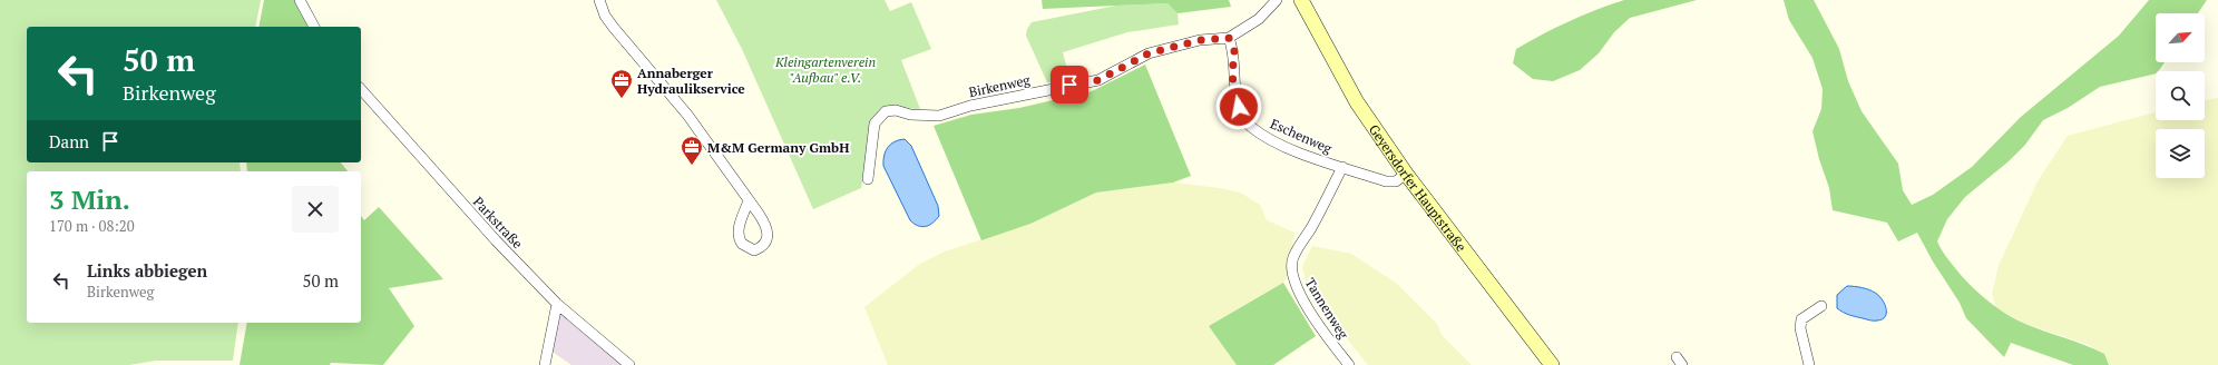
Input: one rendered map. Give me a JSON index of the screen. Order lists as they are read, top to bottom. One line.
{"streets":{"main road":["Geyersdorfer Hauptstraße"],"street":["Birkenweg","Eschenweg","Parkstraße","Tannenweg"]},"crossings":[["Birkenweg","Eschenweg"],["Eschenweg","Geyersdorfer Hauptstraße"],["Eschenweg","Tannenweg"]],"parks":["Kleingartenverein \"Aufbau\" e.V."],"places":{"office":["Annaberger Hydraulikservice","M&M Germany GmbH"]},"north":"top right","page":{"turn":["50 m","Birkenweg"],"then":"Dann","heading":["3 Min.","170 m · 08:20"],"list":[{"name":"Links abbiegen","note":"Birkenweg","value":"50 m"}]}}
